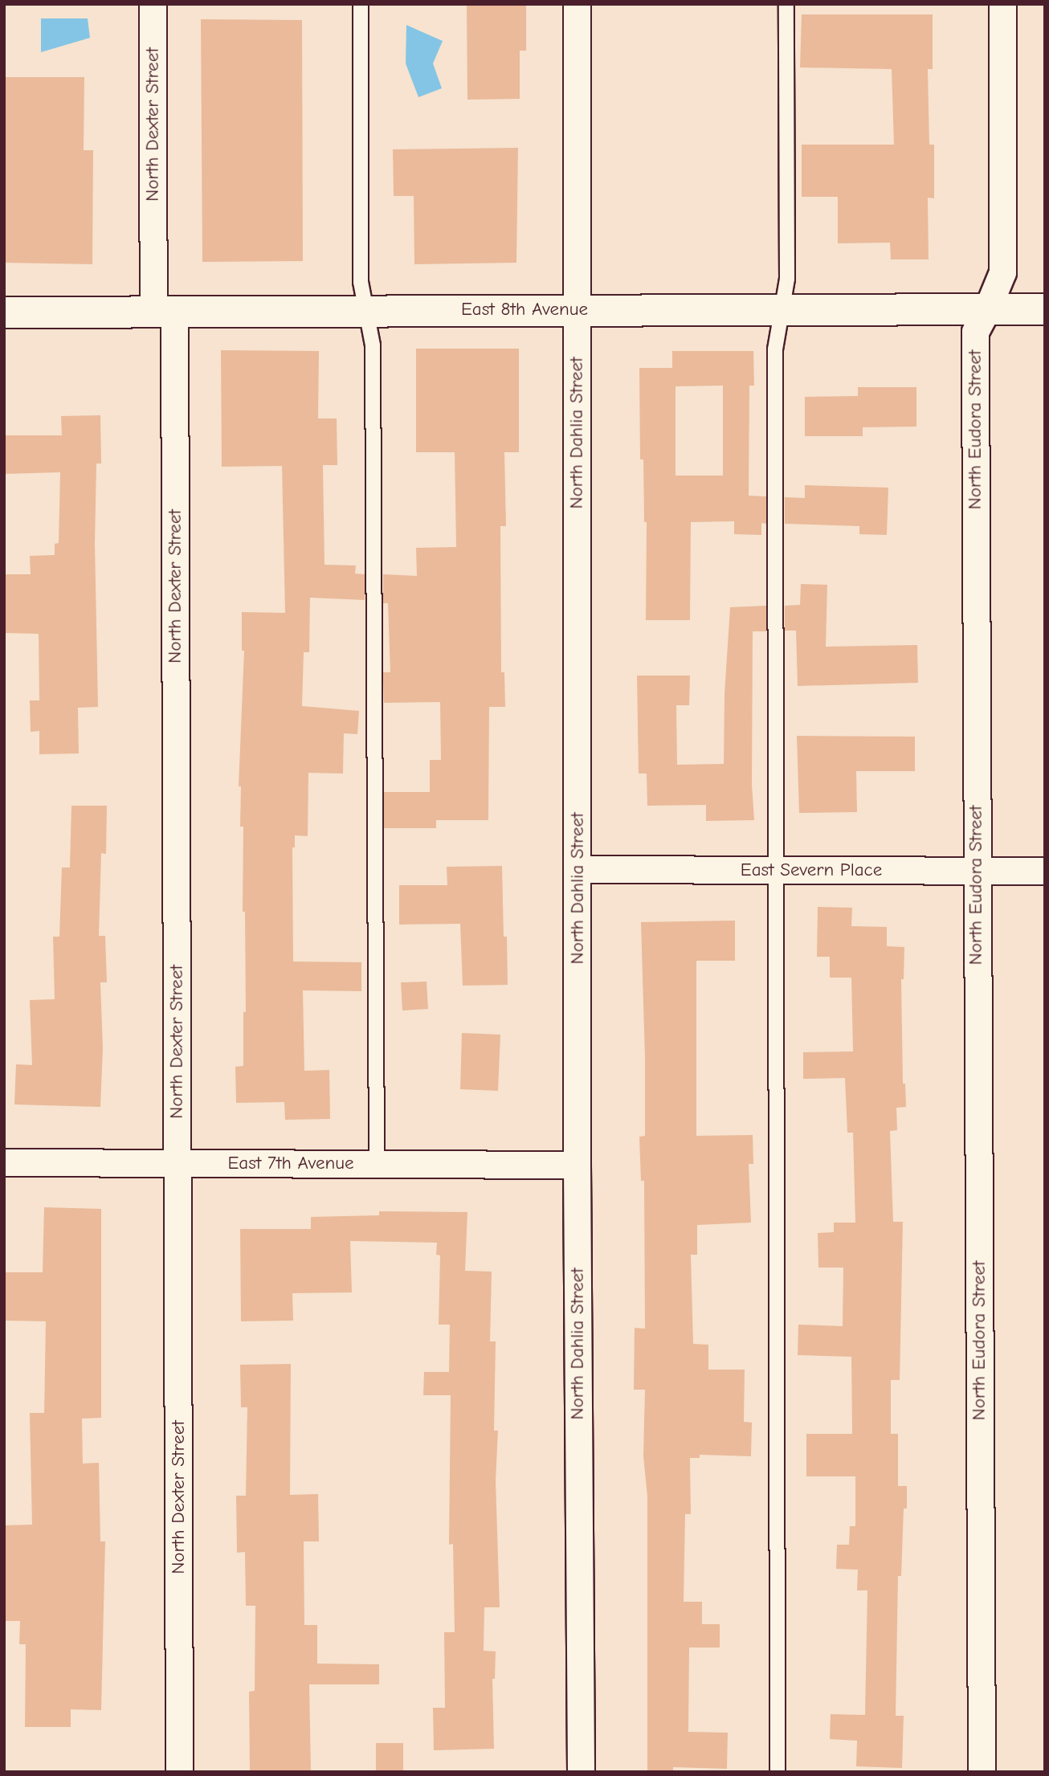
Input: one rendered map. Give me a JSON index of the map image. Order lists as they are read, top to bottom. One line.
{"streets":{"street":["North Dexter Street","East 8th Avenue","North Eudora Street","North Dahlia Street","East Severn Place","East 7th Avenue"]},"crossings":[["North Dexter Street","East 8th Avenue"],["North Dexter Street","East 7th Avenue"],["East 8th Avenue","North Eudora Street"],["East 8th Avenue","North Dahlia Street"],["North Eudora Street","East Severn Place"],["North Dahlia Street","East Severn Place"],["North Dahlia Street","East 7th Avenue"]]}
